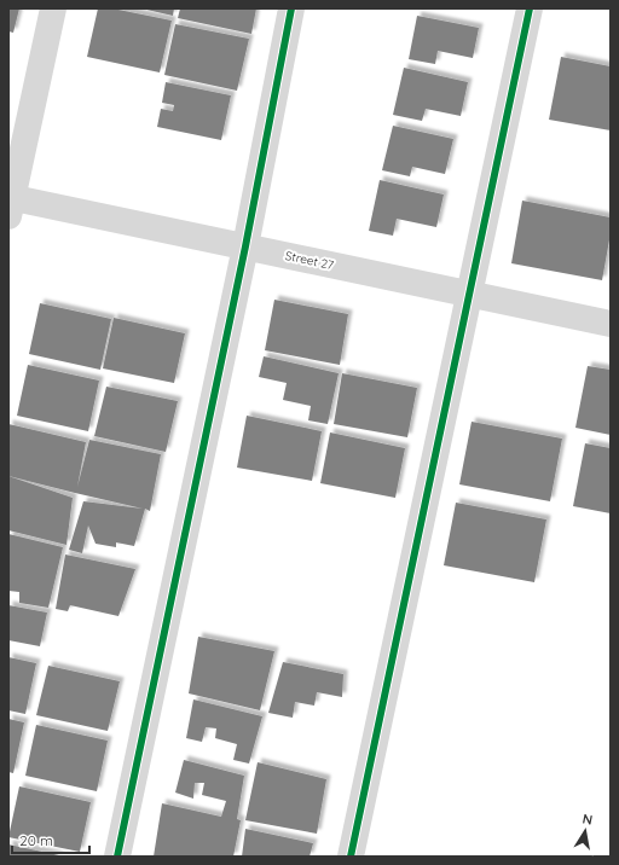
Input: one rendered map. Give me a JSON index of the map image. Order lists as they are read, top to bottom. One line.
{"streets":{"street":["Street 27"]},"scale_bar":"20 m","north":"top"}
